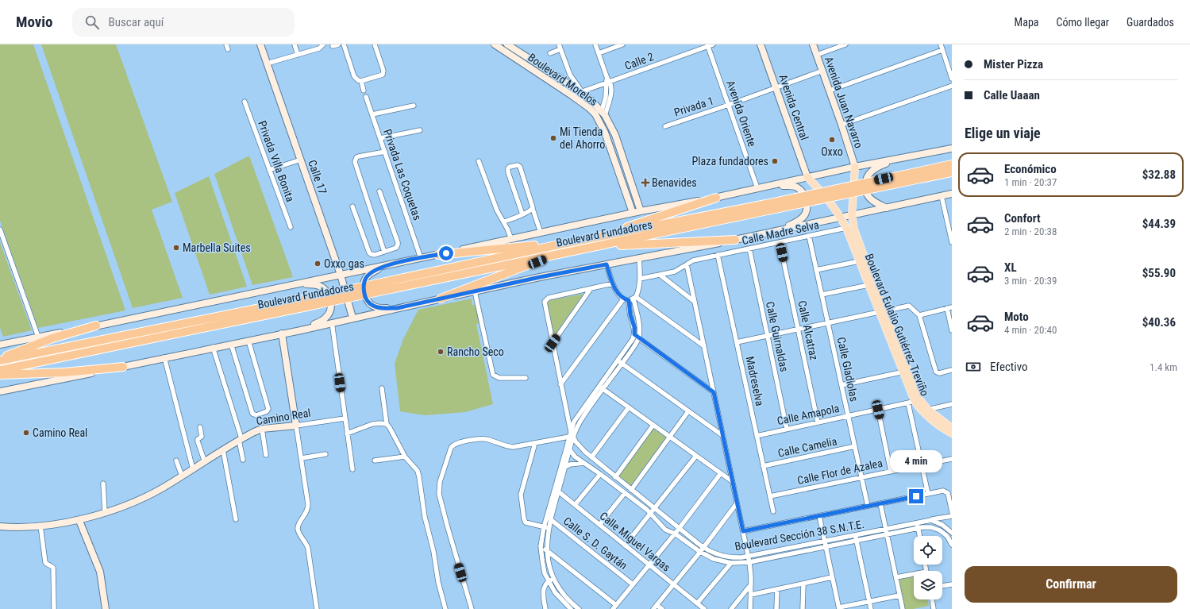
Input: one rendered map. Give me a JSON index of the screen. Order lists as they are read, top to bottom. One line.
{"streets":{"highway":["Boulevard Fundadores"],"main road":["Boulevard Morelos","Avenida Juan Navarro","Avenida Central","Calle 17","Boulevard Eulalio Gutiérrez Treviño","Camino Real"],"street":["Calle 2","Privada 1","Avenida Oriente","Privada Villa Bonita","Privada Las Coquetas","Calle Madre Selva","Calle Alcatraz","Calle Guirnaldas","Calle Gladiolas","Madreselva","Calle Amapola","Calle Camelia","Calle Flor de Azalea","Boulevard Sección 38 S.N.T.E.","Calle Miguel Vargas","Calle S. D. Gaytán"]},"crossings":[["Calle 2","Boulevard Morelos"],["Calle 2","Avenida Oriente"],["Avenida Juan Navarro","Privada 1"],["Privada 1","Avenida Central"],["Privada 1","Avenida Oriente"],["Avenida Central","Boulevard Eulalio Gutiérrez Treviño"],["Calle Madre Selva","Boulevard Eulalio Gutiérrez Treviño"],["Calle Madre Selva","Calle Alcatraz"],["Calle Madre Selva","Calle Guirnaldas"],["Calle Madre Selva","Calle Gladiolas"],["Calle Madre Selva","Madreselva"],["Boulevard Eulalio Gutiérrez Treviño","Calle Amapola"],["Calle Alcatraz","Calle Amapola"],["Calle Guirnaldas","Calle Amapola"],["Calle Gladiolas","Calle Amapola"],["Calle Gladiolas","Calle Camelia"],["Calle Gladiolas","Calle Flor de Azalea"],["Madreselva","Calle Amapola"],["Madreselva","Calle Camelia"],["Madreselva","Calle Flor de Azalea"]],"places":{"other":["Mi Tienda del Ahorro","Oxxo","Plaza fundadores","Marbella Suites","Oxxo gas","Rancho Seco","Camino Real"],"health":["Benavides"]},"page":{"header":"Movio","search":"Buscar aquí","nav":["Mapa","Cómo llegar","Guardados"],"banner":["Mister Pizza","Calle Uaaan"],"heading":"Elige un viaje","list":[{"name":"Económico","note":"1 min · 20:37","value":"$32.88"},{"name":"Confort","note":"2 min · 20:38","value":"$44.39"},{"name":"XL","note":"3 min · 20:39","value":"$55.90"},{"name":"Moto","note":"4 min · 20:40","value":"$40.36"}],"pay":["Efectivo","1.4 km"],"bubble":"4 min","buttons":"Confirmar"}}
